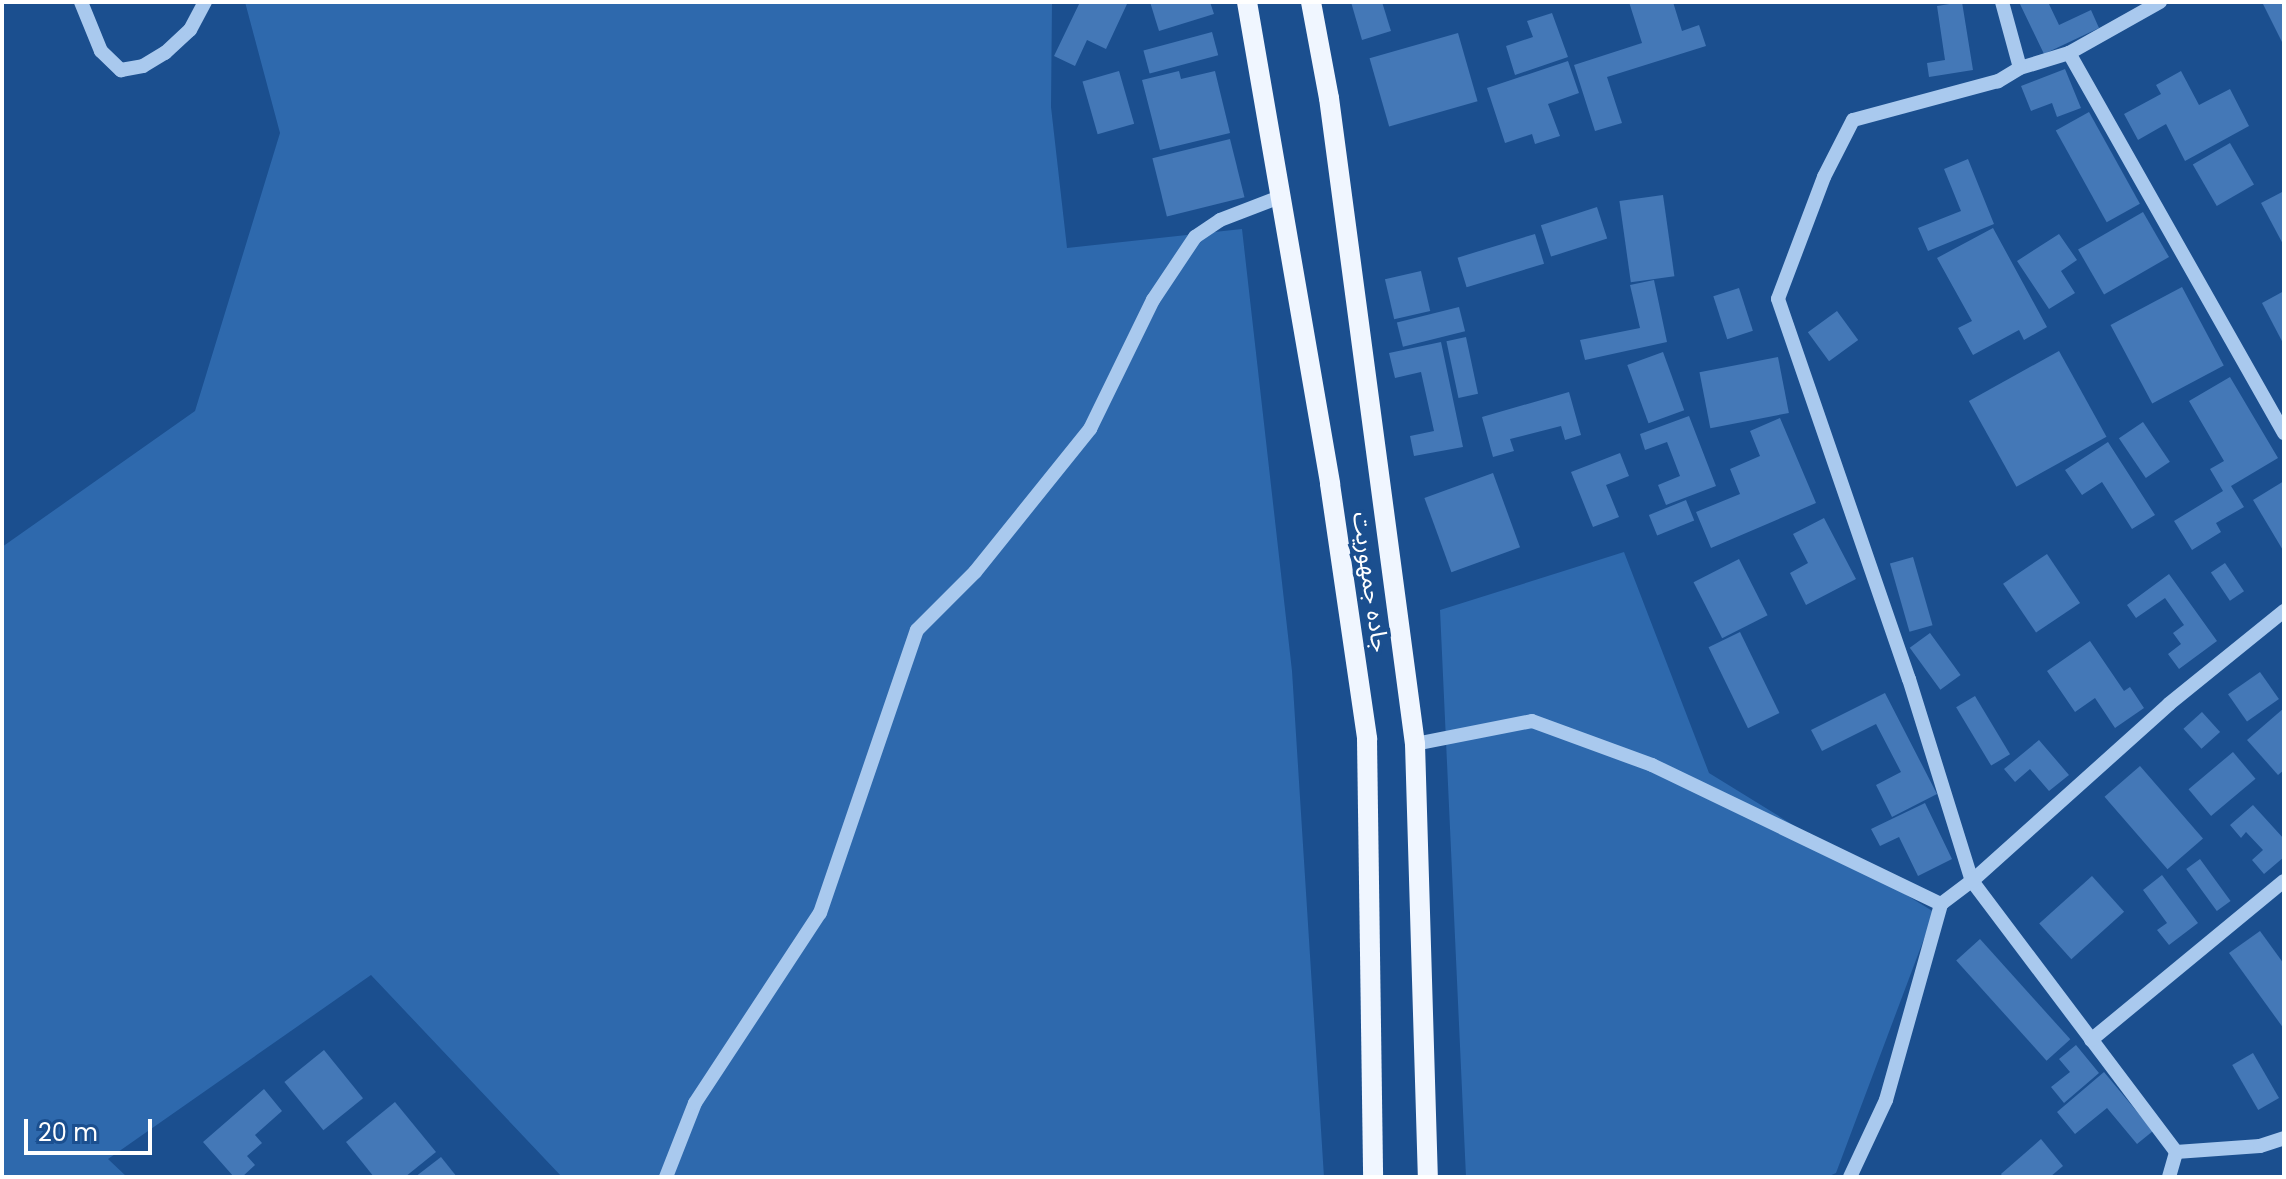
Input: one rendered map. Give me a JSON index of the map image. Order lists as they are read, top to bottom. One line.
{"streets":{"main road":["جاده جمهوریت"]},"scale_bar":"20 m"}
